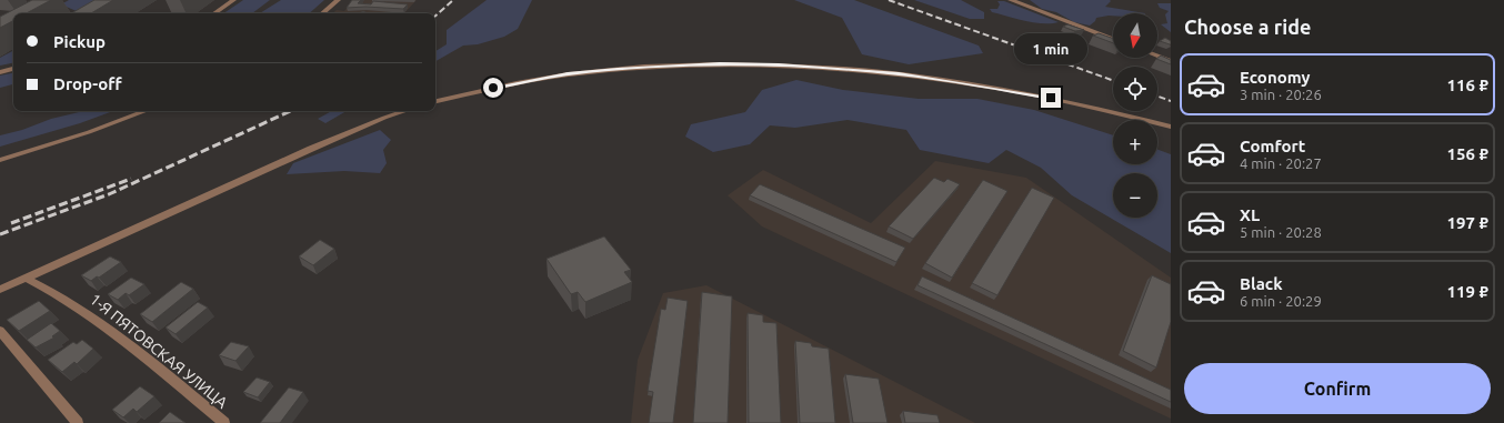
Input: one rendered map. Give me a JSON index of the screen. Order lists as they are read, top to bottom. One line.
{"streets":{"street":["1-Я ПЯТОВСКАЯ УЛИЦА"]},"north":"bottom","page":{"heading":"Choose a ride","map_buttons":["+","−"],"banner":["Pickup","Drop-off"],"bubble":"1 min","list":[{"name":"Economy","note":"3 min · 20:26","value":"116 ₽"},{"name":"Comfort","note":"4 min · 20:27","value":"156 ₽"},{"name":"XL","note":"5 min · 20:28","value":"197 ₽"},{"name":"Black","note":"6 min · 20:29","value":"119 ₽"}],"buttons":"Confirm"}}
